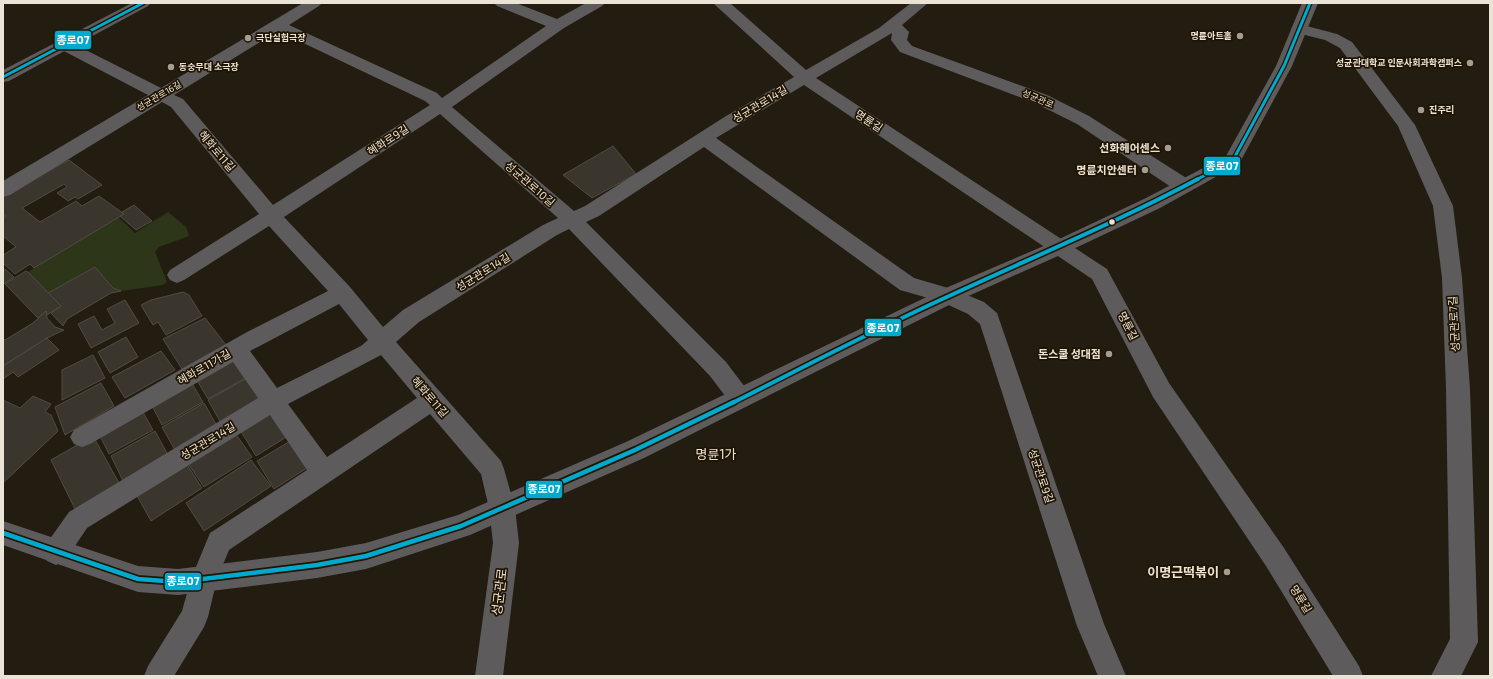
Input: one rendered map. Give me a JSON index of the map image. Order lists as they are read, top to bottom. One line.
{"streets":{"street":["성균관로16길","성균관로","성균관로14길","명륜길","혜화로9길","혜화로11길","성균관로10길","성균관로7길","혜화로11가길","성균관로9길"]},"crossings":[["성균관로16길","혜화로11길"],["성균관로16길","성균관로10길"],["성균관로","성균관로14길"],["성균관로","혜화로11길"],["성균관로14길","명륜길"],["성균관로14길","혜화로11길"],["성균관로14길","성균관로10길"],["성균관로14길","혜화로11가길"],["혜화로9길","혜화로11길"],["혜화로9길","성균관로10길"]],"districts":["명륜1가"],"places":["명륜아트홀","극단실험극장","성균관대학교 인문사회과학캠퍼스","동숭무대 소극장","진주리","선화헤어센스","명륜치안센터","돈스쿨 성대점","이명근떡볶이"],"lines":["transit line 종로07"]}
